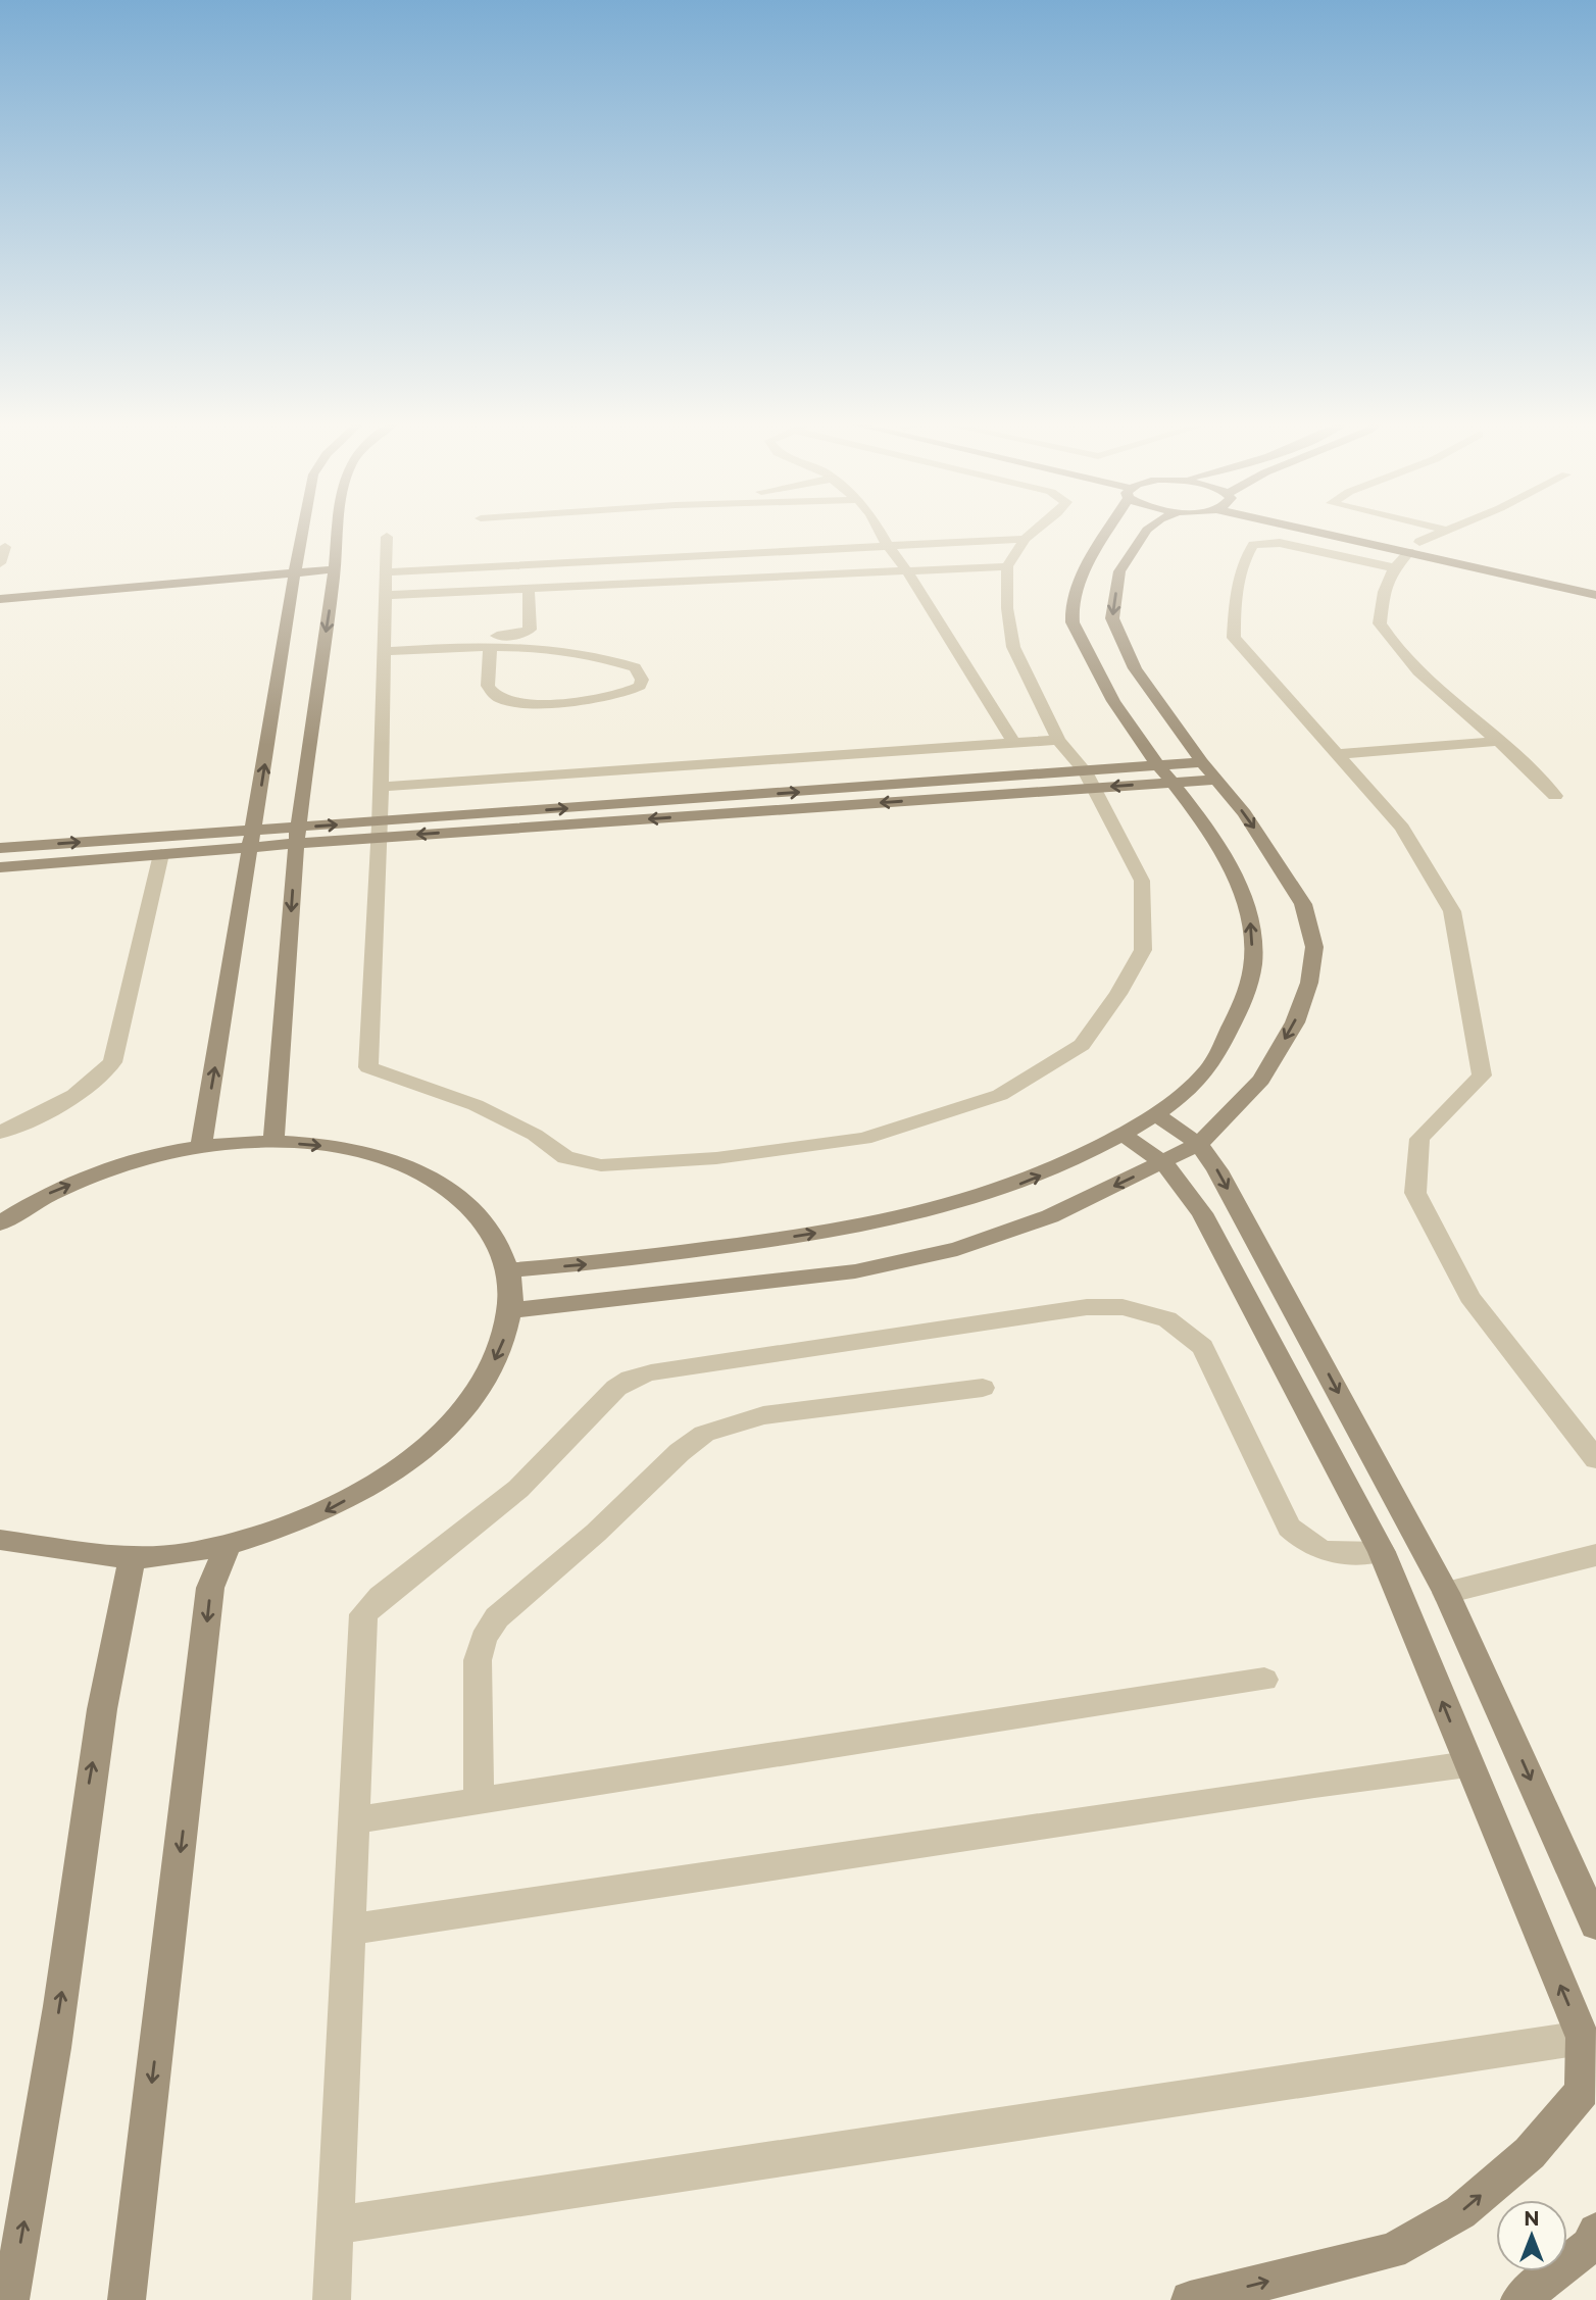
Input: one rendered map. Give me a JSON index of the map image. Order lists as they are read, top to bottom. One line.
{"north":"top"}
